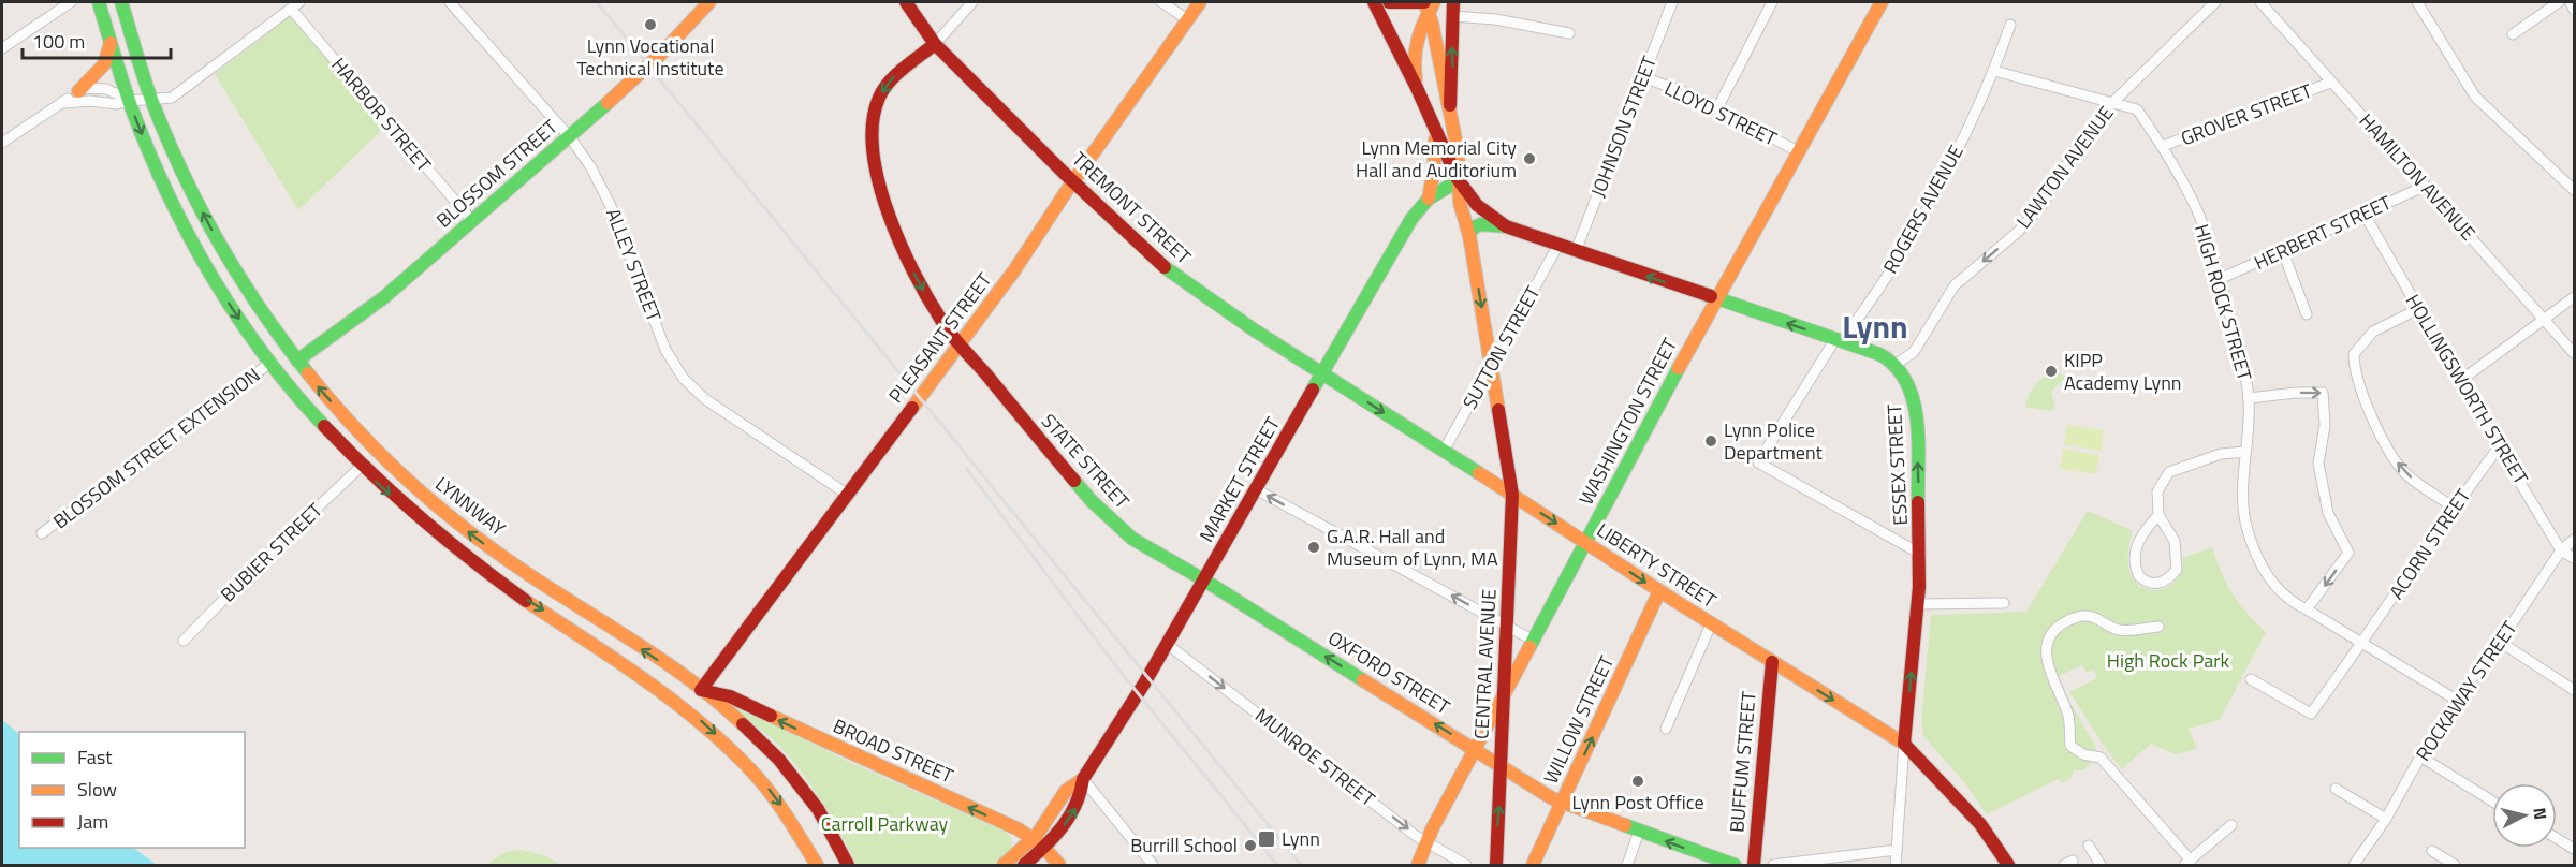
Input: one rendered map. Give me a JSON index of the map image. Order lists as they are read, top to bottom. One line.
{"streets":{"main road":["BLOSSOM STREET","TREMONT STREET","PLEASANT STREET","WASHINGTON STREET","STATE STREET","ESSEX STREET","MARKET STREET","LYNNWAY","LIBERTY STREET","CENTRAL AVENUE","OXFORD STREET","WILLOW STREET","BROAD STREET","BUFFUM STREET"],"street":["LLOYD STREET","HARBOR STREET","GROVER STREET","JOHNSON STREET","LAWTON AVENUE","HAMILTON AVENUE","ROGERS AVENUE","HERBERT STREET","ALLEY STREET","HIGH ROCK STREET","SUTTON STREET","HOLLINGSWORTH STREET","BLOSSOM STREET EXTENSION","ACORN STREET","BUBIER STREET","ROCKAWAY STREET","MUNROE STREET"]},"crossings":[["LLOYD STREET","JOHNSON STREET"],["LLOYD STREET","WASHINGTON STREET"],["HARBOR STREET","BLOSSOM STREET"],["GROVER STREET","HAMILTON AVENUE"],["GROVER STREET","HIGH ROCK STREET"],["LAWTON AVENUE","HIGH ROCK STREET"],["LAWTON AVENUE","ESSEX STREET"],["BLOSSOM STREET","ALLEY STREET"],["BLOSSOM STREET","LYNNWAY"],["HAMILTON AVENUE","HERBERT STREET"],["TREMONT STREET","PLEASANT STREET"],["TREMONT STREET","STATE STREET"],["TREMONT STREET","MARKET STREET"],["TREMONT STREET","LIBERTY STREET"],["ROGERS AVENUE","ESSEX STREET"],["HERBERT STREET","HIGH ROCK STREET"],["HERBERT STREET","HOLLINGSWORTH STREET"],["ALLEY STREET","PLEASANT STREET"],["HIGH ROCK STREET","ACORN STREET"],["HIGH ROCK STREET","ROCKAWAY STREET"],["PLEASANT STREET","STATE STREET"],["PLEASANT STREET","LYNNWAY"],["PLEASANT STREET","BROAD STREET"],["SUTTON STREET","LIBERTY STREET"],["SUTTON STREET","CENTRAL AVENUE"],["HOLLINGSWORTH STREET","ACORN STREET"],["HOLLINGSWORTH STREET","ROCKAWAY STREET"],["WASHINGTON STREET","LIBERTY STREET"],["WASHINGTON STREET","CENTRAL AVENUE"],["WASHINGTON STREET","OXFORD STREET"],["WASHINGTON STREET","MUNROE STREET"],["STATE STREET","MARKET STREET"],["STATE STREET","OXFORD STREET"],["ESSEX STREET","LIBERTY STREET"],["MARKET STREET","LIBERTY STREET"],["MARKET STREET","CENTRAL AVENUE"],["MARKET STREET","OXFORD STREET"],["MARKET STREET","BROAD STREET"],["MARKET STREET","MUNROE STREET"],["LYNNWAY","BROAD STREET"],["LIBERTY STREET","CENTRAL AVENUE"],["LIBERTY STREET","WILLOW STREET"],["LIBERTY STREET","BUFFUM STREET"],["CENTRAL AVENUE","OXFORD STREET"],["OXFORD STREET","WILLOW STREET"]],"one_way":["LAWTON AVENUE","STATE STREET","ESSEX STREET","LIBERTY STREET","OXFORD STREET","WILLOW STREET","MUNROE STREET"],"districts":["Lynn"],"parks":["High Rock Park","Carroll Parkway"],"places":{"other":["Lynn Vocational Technical Institute","Lynn Memorial City Hall and Auditorium","KIPP Academy Lynn","Lynn Police Department","G.A.R. Hall and Museum of Lynn, MA","Lynn Post Office","Burrill School"],"transit":["Lynn"]},"legend":["Fast","Slow","Jam"],"scale_bar":"100 m","north":"right"}
